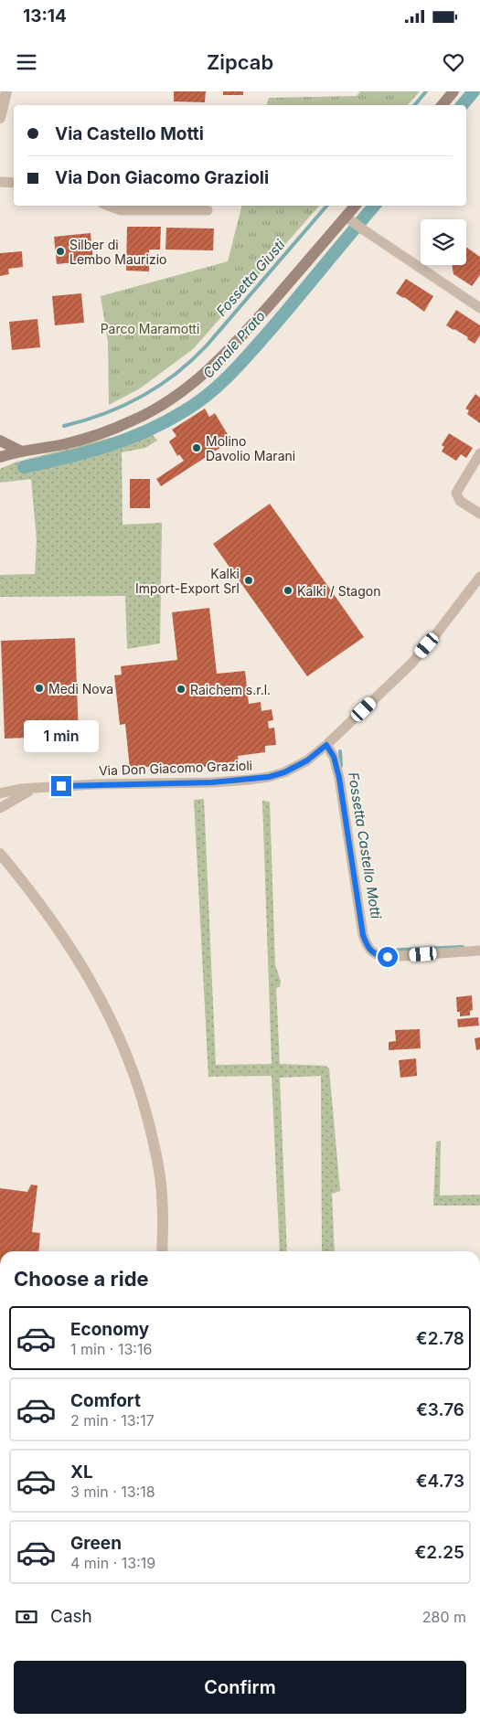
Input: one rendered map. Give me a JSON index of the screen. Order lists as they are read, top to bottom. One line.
{"streets":{"street":["Via Don Giacomo Grazioli"]},"water":["Fossetta Giusti","Canale Prato","Fossetta Castello Motti"],"parks":["Parco Maramotti"],"places":["Silber di Lembo Maurizio","Molino Davolio Marani","Kalki Import-Export Srl","Kalki / Stagon","Medi Nova","Raichem s.r.l."],"page":{"status":"13:14","header":"Zipcab","banner":["Via Castello Motti","Via Don Giacomo Grazioli"],"bubble":"1 min","heading":"Choose a ride","list":[{"name":"Economy","note":"1 min · 13:16","value":"€2.78"},{"name":"Comfort","note":"2 min · 13:17","value":"€3.76"},{"name":"XL","note":"3 min · 13:18","value":"€4.73"},{"name":"Green","note":"4 min · 13:19","value":"€2.25"}],"pay":["Cash","280 m"],"buttons":"Confirm"}}
